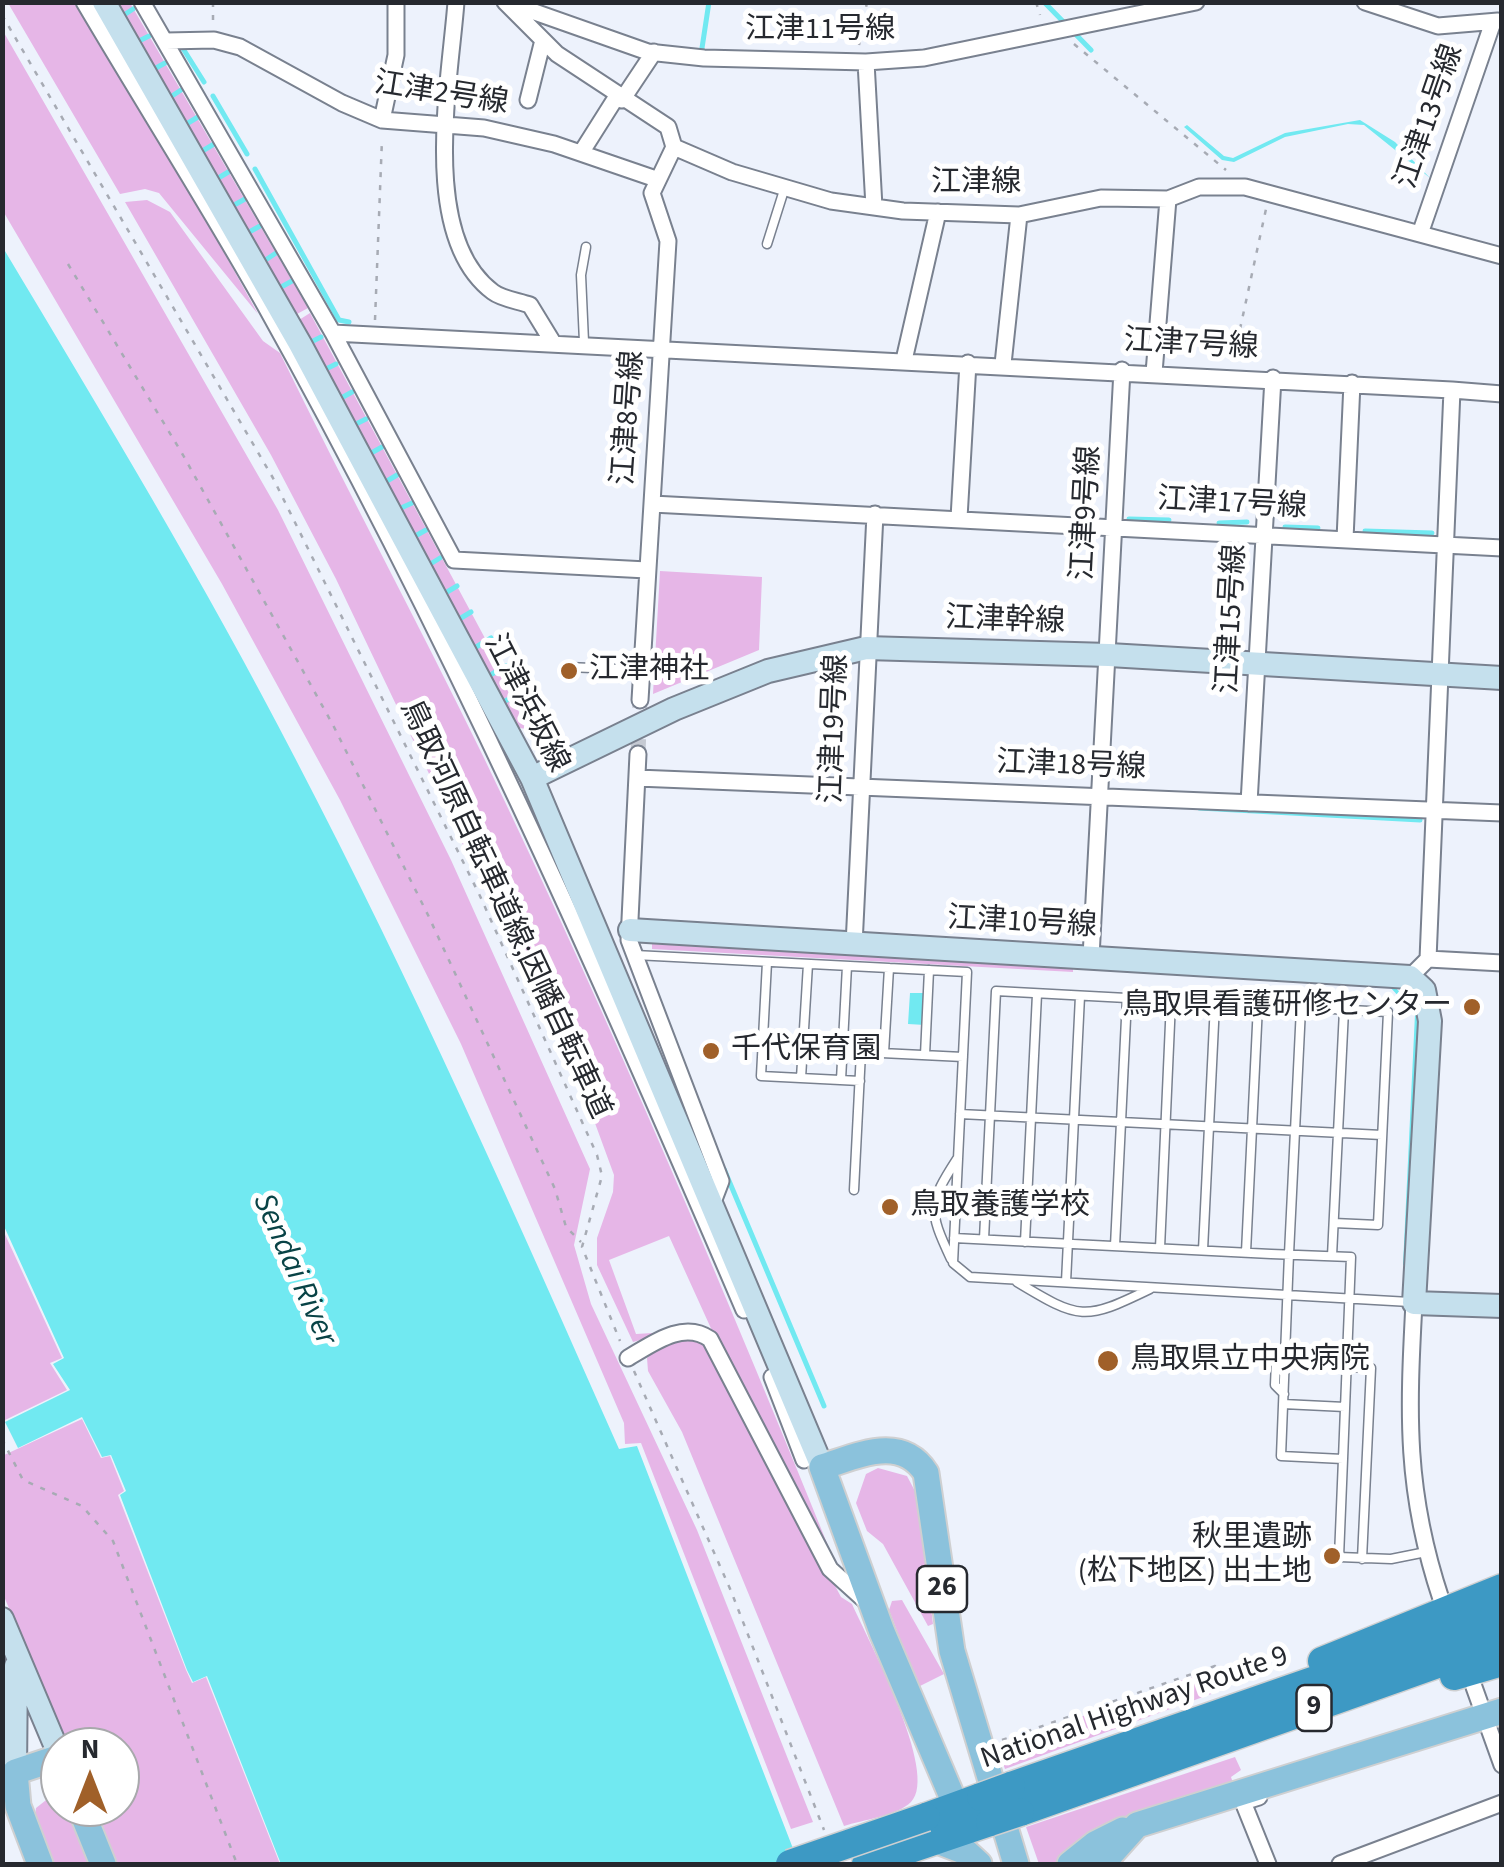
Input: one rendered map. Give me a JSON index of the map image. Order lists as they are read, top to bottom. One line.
{"streets":{"highway":["9","National Highway Route 9"],"main road":["26"],"street":["江津11号線","江津2号線","江津13号線","江津線","江津7号線","江津8号線","江津17号線","江津9号線","江津15号線","江津幹線","江津浜坂線","江津19号線","江津18号線","江津10号線"],"path":["鳥取河原自転車道線;因幡自転車道"]},"crossings":[["江津11号線","江津線"],["江津2号線","江津8号線"],["江津13号線","江津線"],["江津7号線","江津8号線"],["江津7号線","江津9号線"],["江津7号線","江津15号線"],["江津17号線","江津9号線"],["江津17号線","江津15号線"],["江津17号線","江津19号線"],["江津9号線","江津幹線"],["江津9号線","江津18号線"],["江津9号線","江津10号線"],["江津15号線","江津幹線"],["江津15号線","江津18号線"],["江津幹線","江津浜坂線"],["江津幹線","江津19号線"],["江津浜坂線","26"],["江津19号線","江津18号線"],["江津19号線","江津10号線"],["26","National Highway Route 9"],["9","National Highway Route 9"]],"water":["Sendai River"],"places":["江津神社","鳥取県看護研修センター","千代保育園","鳥取養護学校","鳥取県立中央病院","秋里遺跡 (松下地区) 出土地"],"north":"top"}
